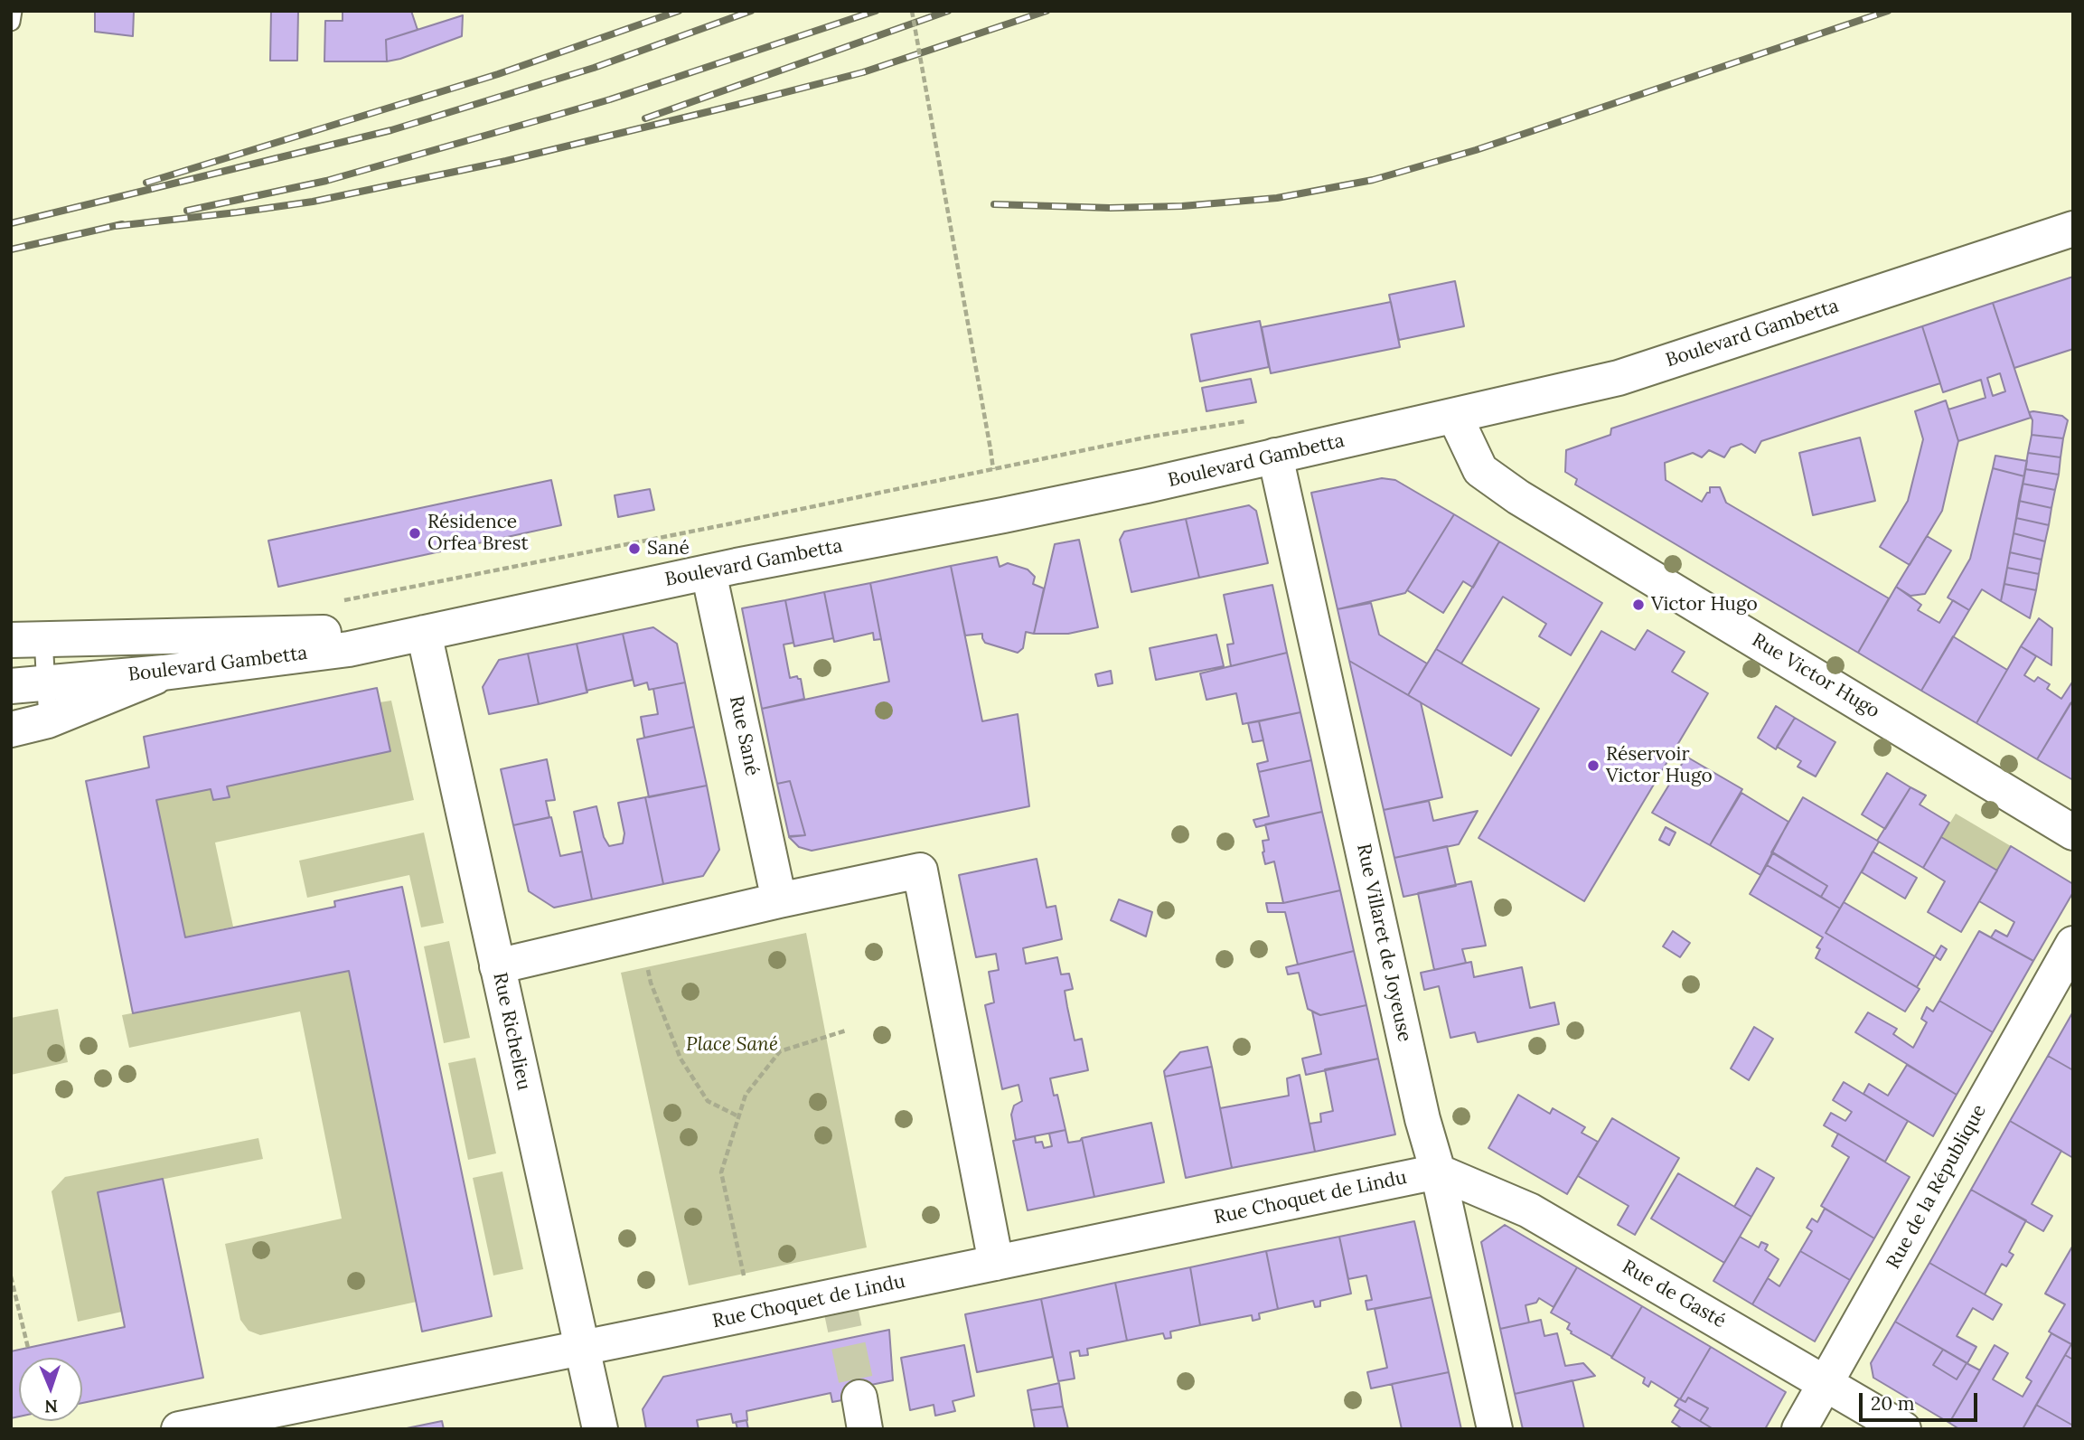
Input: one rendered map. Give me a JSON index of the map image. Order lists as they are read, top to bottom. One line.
{"streets":{"street":["Boulevard Gambetta","Rue Victor Hugo","Rue Sané","Rue Villaret de Joyeuse","Rue Richelieu","Rue de la République","Rue Choquet de Lindu","Rue de Gasté"]},"crossings":[["Boulevard Gambetta","Rue Victor Hugo"],["Boulevard Gambetta","Rue Sané"],["Boulevard Gambetta","Rue Villaret de Joyeuse"],["Boulevard Gambetta","Rue Richelieu"],["Rue Villaret de Joyeuse","Rue Choquet de Lindu"],["Rue Villaret de Joyeuse","Rue de Gasté"],["Rue Richelieu","Rue Choquet de Lindu"],["Rue de la République","Rue de Gasté"],["Rue Choquet de Lindu","Rue de Gasté"]],"parks":["Place Sané"],"places":["Résidence Orfea Brest","Sané","Victor Hugo","Réservoir Victor Hugo"],"scale_bar":"20 m","north":"bottom"}
